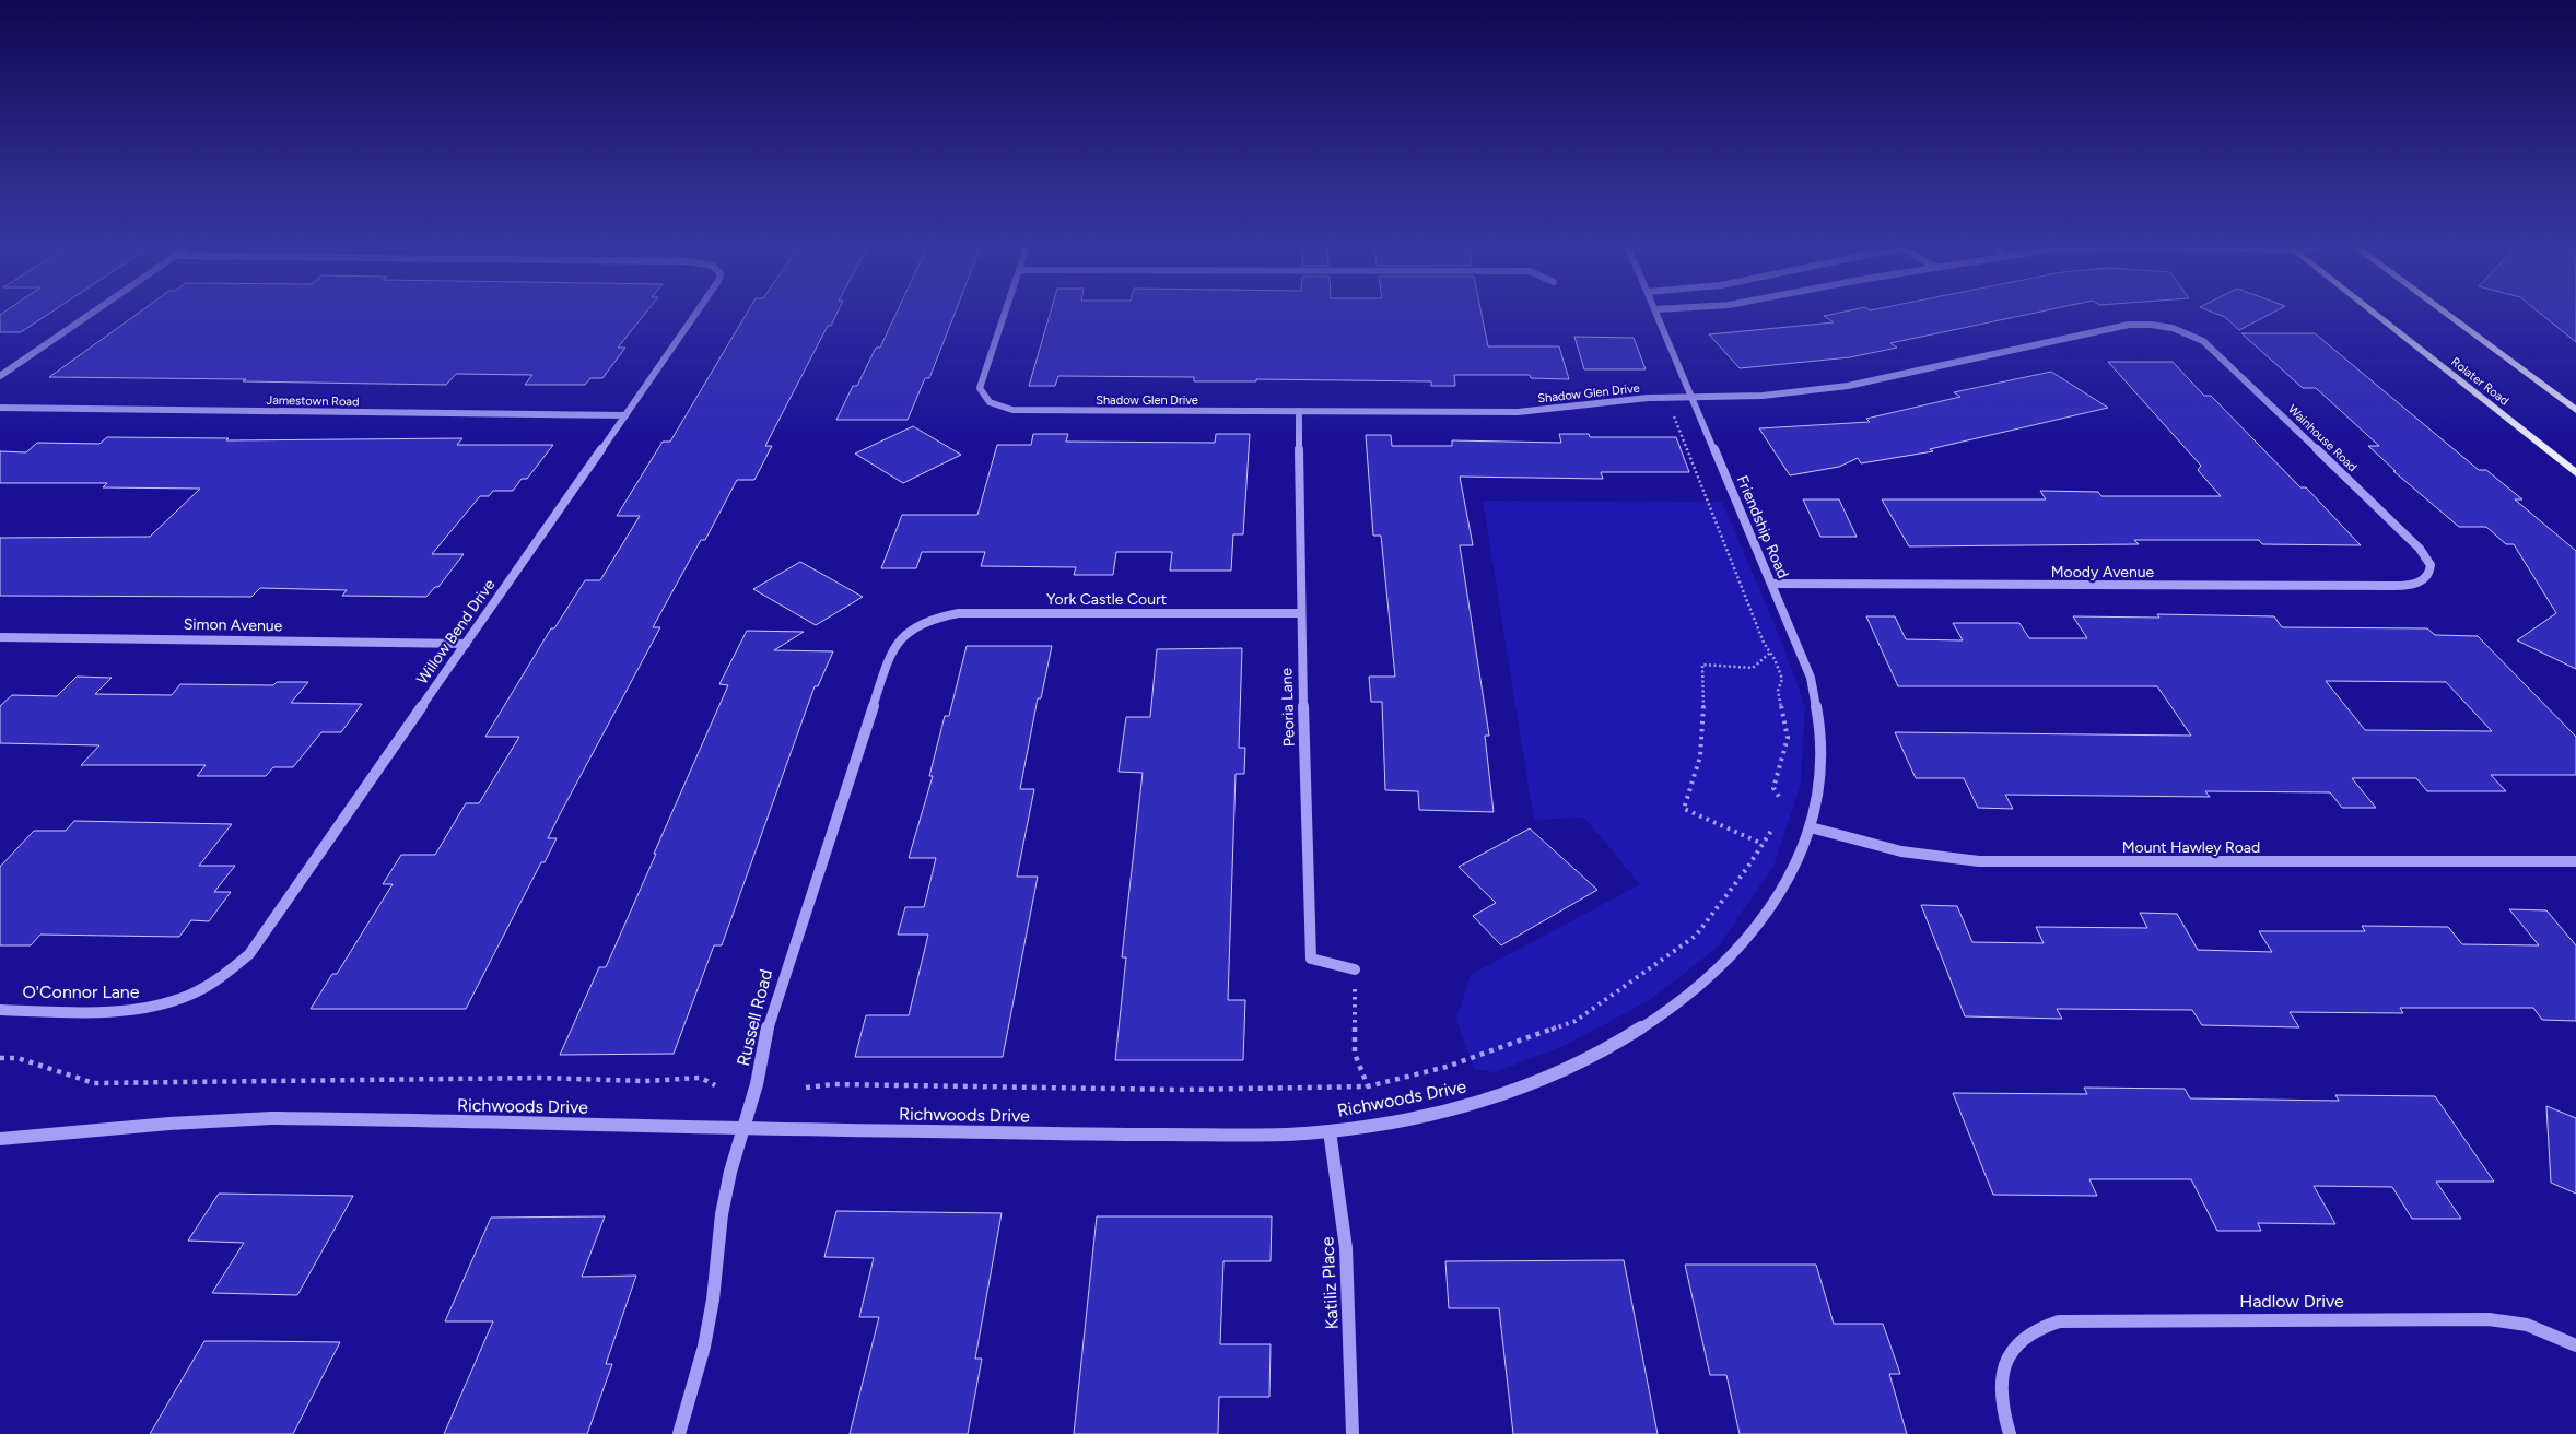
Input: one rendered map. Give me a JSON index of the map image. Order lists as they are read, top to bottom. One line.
{"streets":{"main road":["Rolater Road"],"street":["Shadow Glen Drive","Jamestown Road","Wainhouse Road","Friendship Road","Moody Avenue","York Castle Court","Simon Avenue","Willow Bend Drive","Peoria Lane","Mount Hawley Road","O'Connor Lane","Russell Road","Richwoods Drive","Katiliz Place","Hadlow Drive"]},"crossings":[["Shadow Glen Drive","Wainhouse Road"],["Shadow Glen Drive","Friendship Road"],["Shadow Glen Drive","Peoria Lane"],["Jamestown Road","Willow Bend Drive"],["Wainhouse Road","Moody Avenue"],["Friendship Road","Moody Avenue"],["Friendship Road","Mount Hawley Road"],["Friendship Road","Richwoods Drive"],["York Castle Court","Peoria Lane"],["York Castle Court","Russell Road"],["Simon Avenue","Willow Bend Drive"],["Willow Bend Drive","O'Connor Lane"],["Mount Hawley Road","Richwoods Drive"],["Russell Road","Richwoods Drive"],["Richwoods Drive","Katiliz Place"]]}
